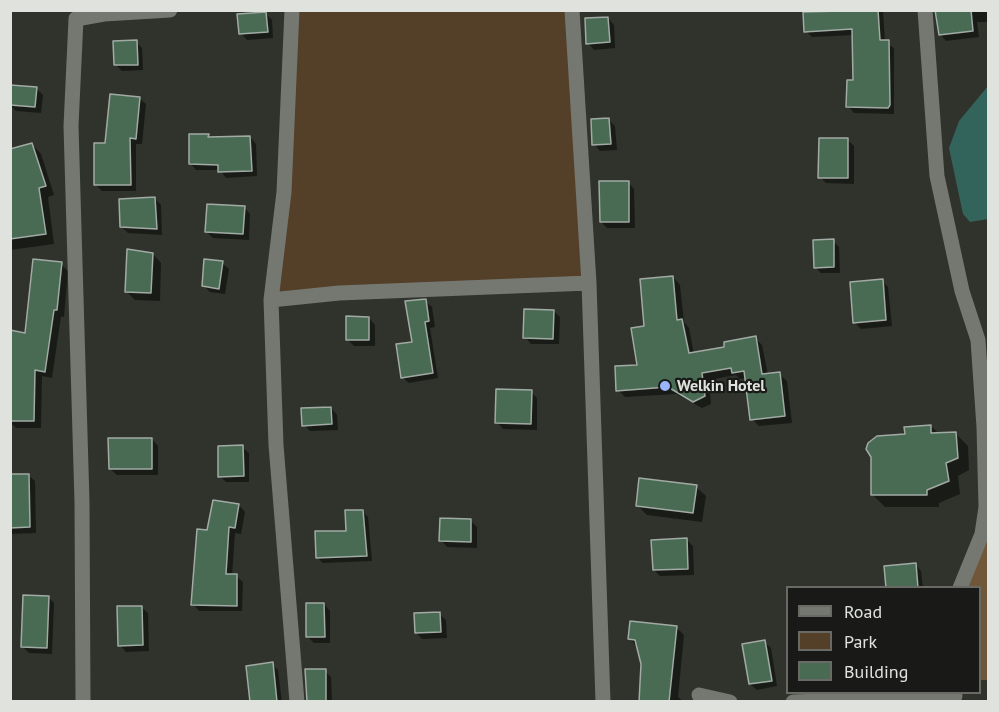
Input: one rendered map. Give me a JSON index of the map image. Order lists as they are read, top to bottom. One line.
{"places":["Welkin Hotel"],"legend":["Road","Park","Building"]}
